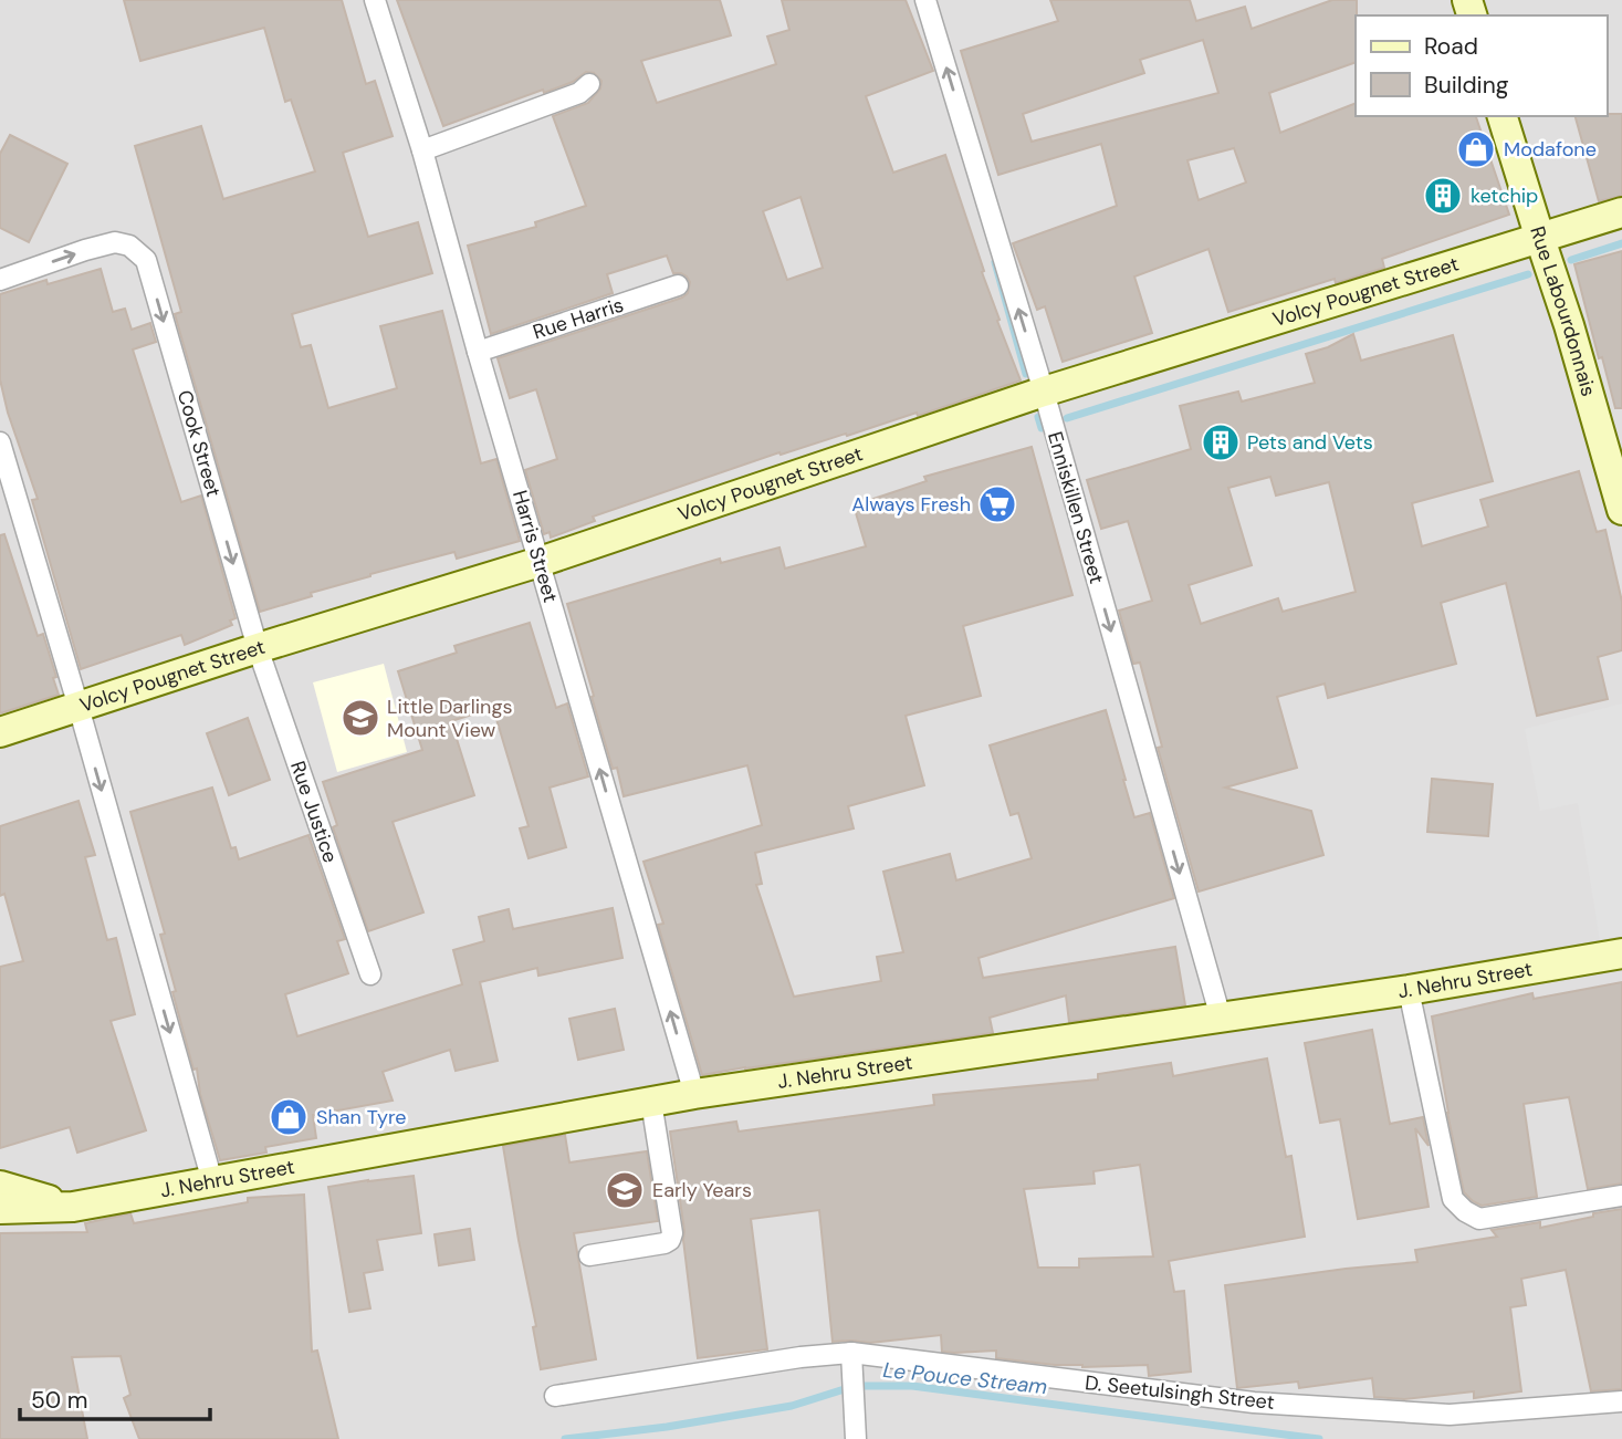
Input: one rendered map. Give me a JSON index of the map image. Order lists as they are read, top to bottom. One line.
{"streets":{"main road":["Volcy Pougnet Street","Rue Labourdonnais","J. Nehru Street"],"street":["Rue Harris","Cook Street","Enniskillen Street","Harris Street","Rue Justice","D. Seetulsingh Street"]},"crossings":[["Volcy Pougnet Street","Rue Labourdonnais"],["Volcy Pougnet Street","Cook Street"],["Volcy Pougnet Street","Enniskillen Street"],["Volcy Pougnet Street","Harris Street"],["Volcy Pougnet Street","Rue Justice"],["Rue Harris","Harris Street"],["Cook Street","Rue Justice"],["Enniskillen Street","J. Nehru Street"],["Harris Street","J. Nehru Street"]],"one_way":["Cook Street","Harris Street"],"water":["Le Pouce Stream"],"places":{"shop":["Modafone","Shan Tyre"],"building":["ketchip","Pets and Vets"],"supermarket":["Always Fresh"],"school or university":["Little Darlings Mount View","Early Years"]},"legend":["Road","Building"],"scale_bar":"50 m"}
